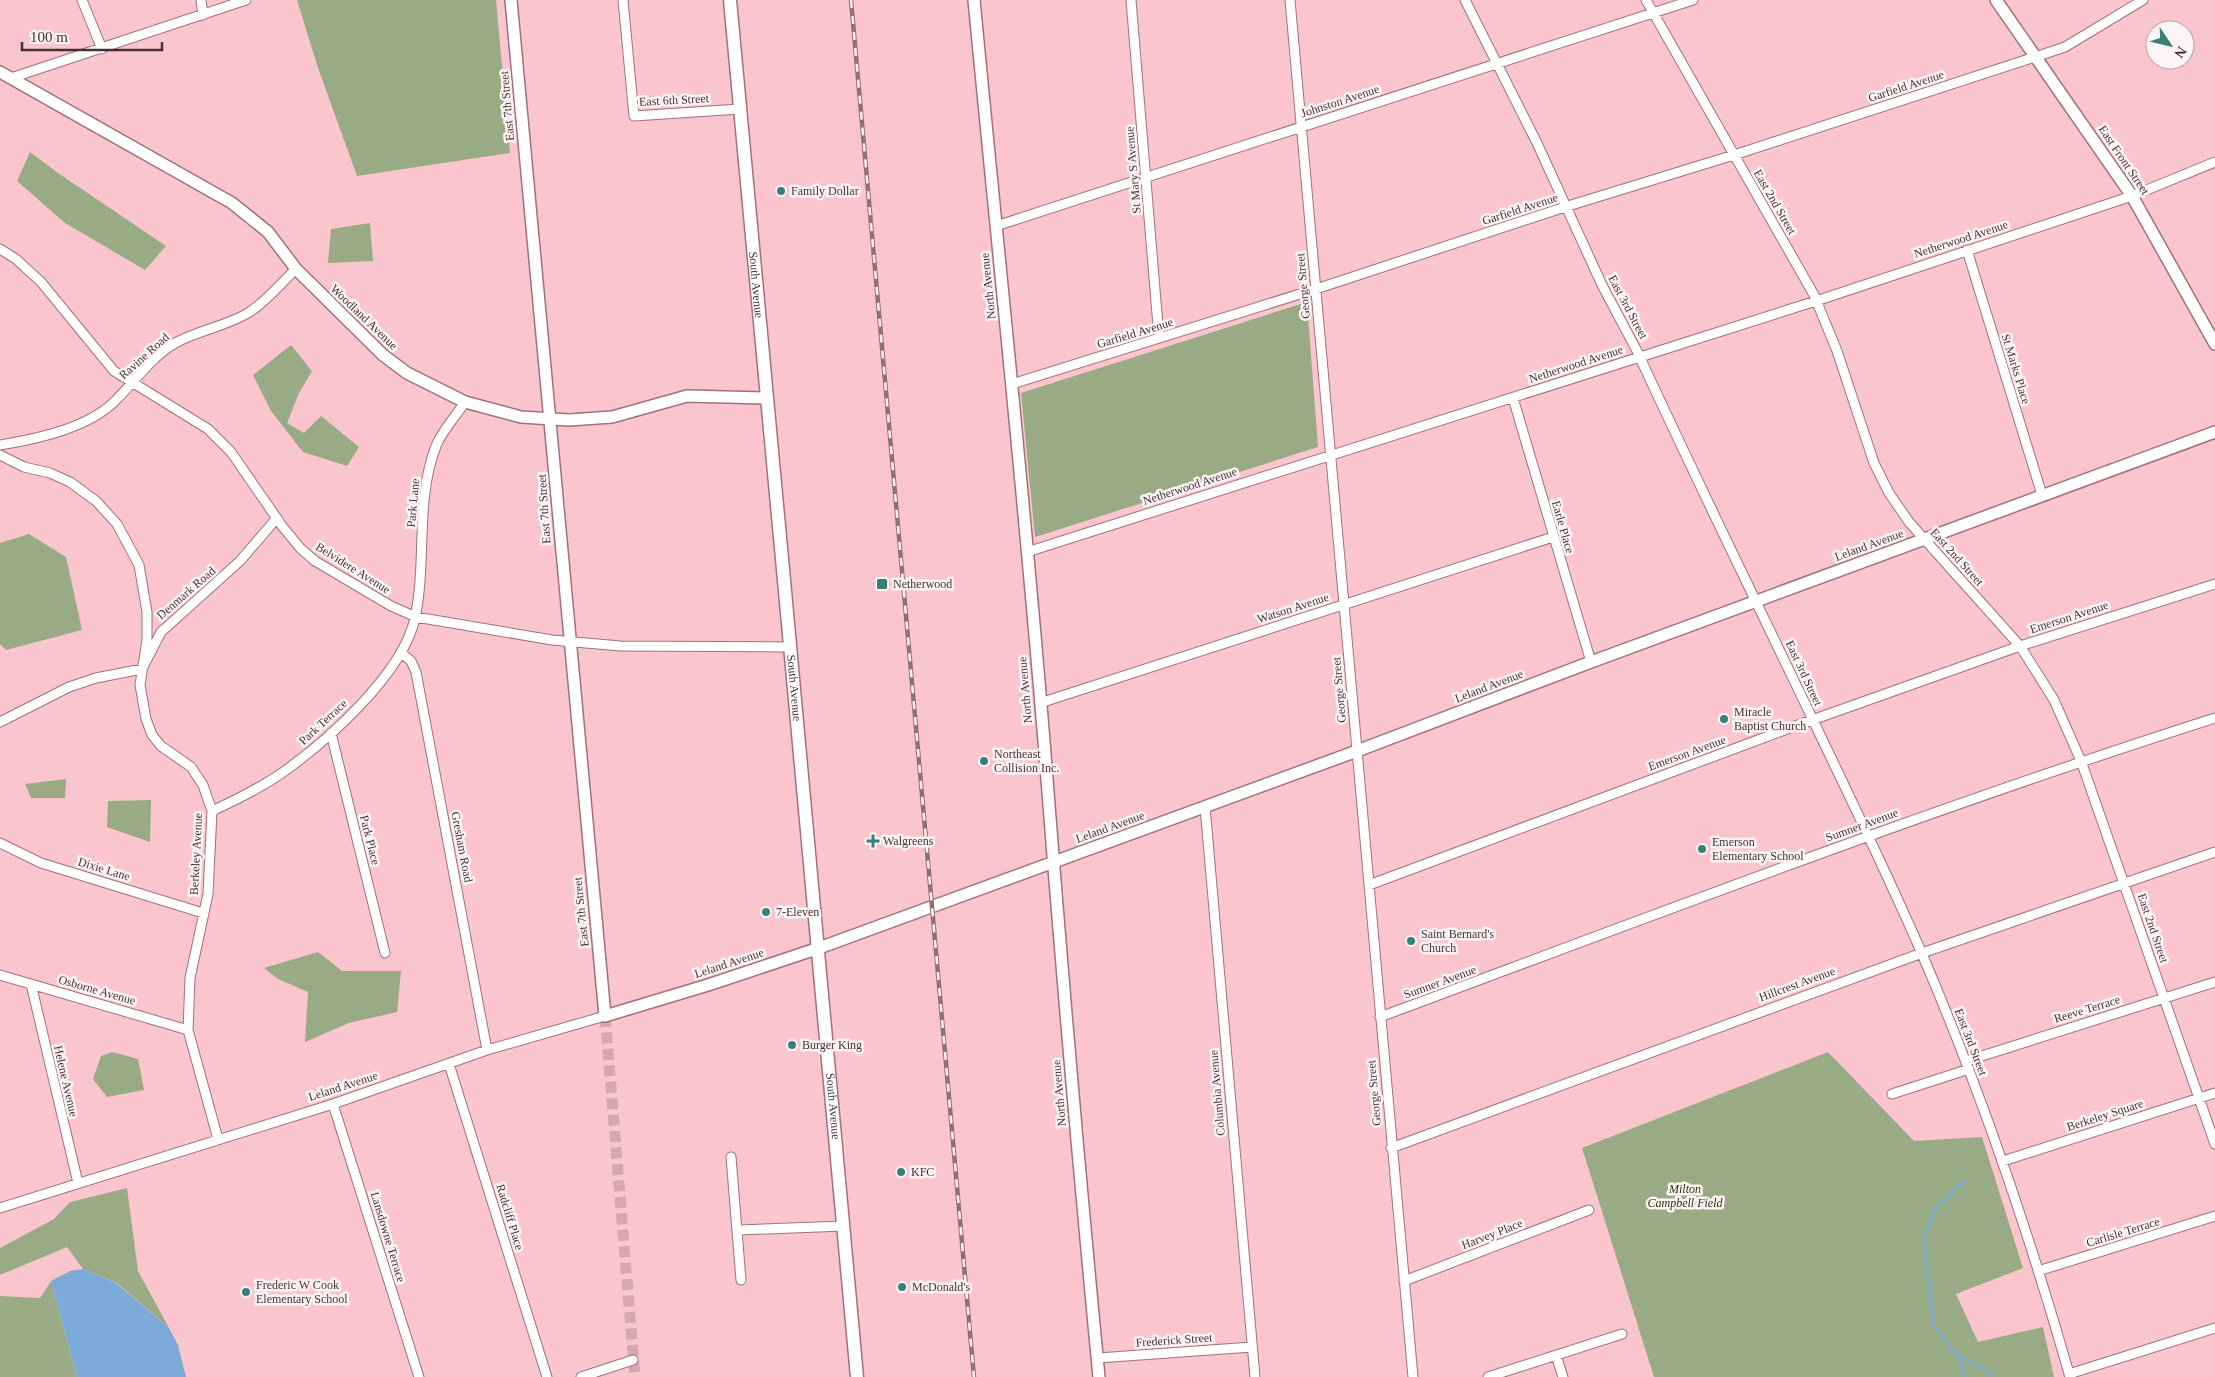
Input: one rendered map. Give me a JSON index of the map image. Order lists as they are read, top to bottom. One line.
{"streets":{"main road":["South Avenue"],"street":["Garfield Avenue","East 6th Street","Johnston Avenue","East 7th Street","East Front Street","St Mary S Avenue","East 2nd Street","Netherwood Avenue","North Avenue","George Street","East 3rd Street","Woodland Avenue","Ravine Road","St Marks Place","Park Lane","Earle Place","Leland Avenue","Belvidere Avenue","Denmark Road","Watson Avenue","Emerson Avenue","Park Terrace","Sumner Avenue","Park Place","Gresham Road","Berkeley Avenue","Dixie Lane","Hillcrest Avenue","Osborne Avenue","Reeve Terrace","Helene Avenue","Columbia Avenue","Berkeley Square","Radcliff Place","Carlisle Terrace","Harvey Place","Lansdowne Terrace","Frederick Street"]},"crossings":[["Garfield Avenue","East Front Street"],["Garfield Avenue","St Mary S Avenue"],["Garfield Avenue","East 2nd Street"],["Garfield Avenue","North Avenue"],["Garfield Avenue","George Street"],["Garfield Avenue","East 3rd Street"],["East 6th Street","South Avenue"],["Johnston Avenue","St Mary S Avenue"],["Johnston Avenue","East 2nd Street"],["Johnston Avenue","North Avenue"],["Johnston Avenue","George Street"],["Johnston Avenue","East 3rd Street"],["East 7th Street","Woodland Avenue"],["East 7th Street","Leland Avenue"],["East 7th Street","Belvidere Avenue"],["East Front Street","Netherwood Avenue"],["East 2nd Street","Netherwood Avenue"],["East 2nd Street","Leland Avenue"],["East 2nd Street","Emerson Avenue"],["East 2nd Street","Sumner Avenue"],["East 2nd Street","Hillcrest Avenue"],["East 2nd Street","Reeve Terrace"],["East 2nd Street","Berkeley Square"],["Netherwood Avenue","North Avenue"],["Netherwood Avenue","George Street"],["Netherwood Avenue","East 3rd Street"],["Netherwood Avenue","St Marks Place"],["Netherwood Avenue","Earle Place"],["South Avenue","Woodland Avenue"],["South Avenue","Leland Avenue"],["South Avenue","Belvidere Avenue"],["North Avenue","Leland Avenue"],["North Avenue","Watson Avenue"],["North Avenue","Frederick Street"],["George Street","Leland Avenue"],["George Street","Watson Avenue"],["George Street","Emerson Avenue"],["George Street","Sumner Avenue"],["George Street","Hillcrest Avenue"],["George Street","Harvey Place"],["East 3rd Street","Leland Avenue"],["East 3rd Street","Emerson Avenue"],["East 3rd Street","Sumner Avenue"],["East 3rd Street","Hillcrest Avenue"],["East 3rd Street","Reeve Terrace"],["East 3rd Street","Berkeley Square"],["East 3rd Street","Carlisle Terrace"],["Woodland Avenue","Ravine Road"],["Woodland Avenue","Park Lane"],["Ravine Road","Belvidere Avenue"],["St Marks Place","Leland Avenue"],["Park Lane","Belvidere Avenue"],["Park Lane","Park Terrace"],["Earle Place","Leland Avenue"],["Earle Place","Watson Avenue"],["Leland Avenue","Gresham Road"],["Leland Avenue","Berkeley Avenue"],["Leland Avenue","Helene Avenue"],["Leland Avenue","Columbia Avenue"],["Leland Avenue","Radcliff Place"],["Leland Avenue","Lansdowne Terrace"],["Belvidere Avenue","Denmark Road"],["Belvidere Avenue","Park Terrace"],["Denmark Road","Berkeley Avenue"],["Park Terrace","Park Place"],["Park Terrace","Gresham Road"],["Park Terrace","Berkeley Avenue"],["Berkeley Avenue","Dixie Lane"],["Berkeley Avenue","Osborne Avenue"],["Osborne Avenue","Helene Avenue"],["Columbia Avenue","Frederick Street"]],"parks":["Milton Campbell Field"],"places":{"other":["Family Dollar","Miracle Baptist Church","Northeast Collision Inc.","Emerson Elementary School","7-Eleven","Saint Bernard's Church","Burger King","KFC","McDonald's","Frederic W Cook Elementary School"],"transit":["Netherwood"],"health":["Walgreens"]},"scale_bar":"100 m","north":"bottom right"}
